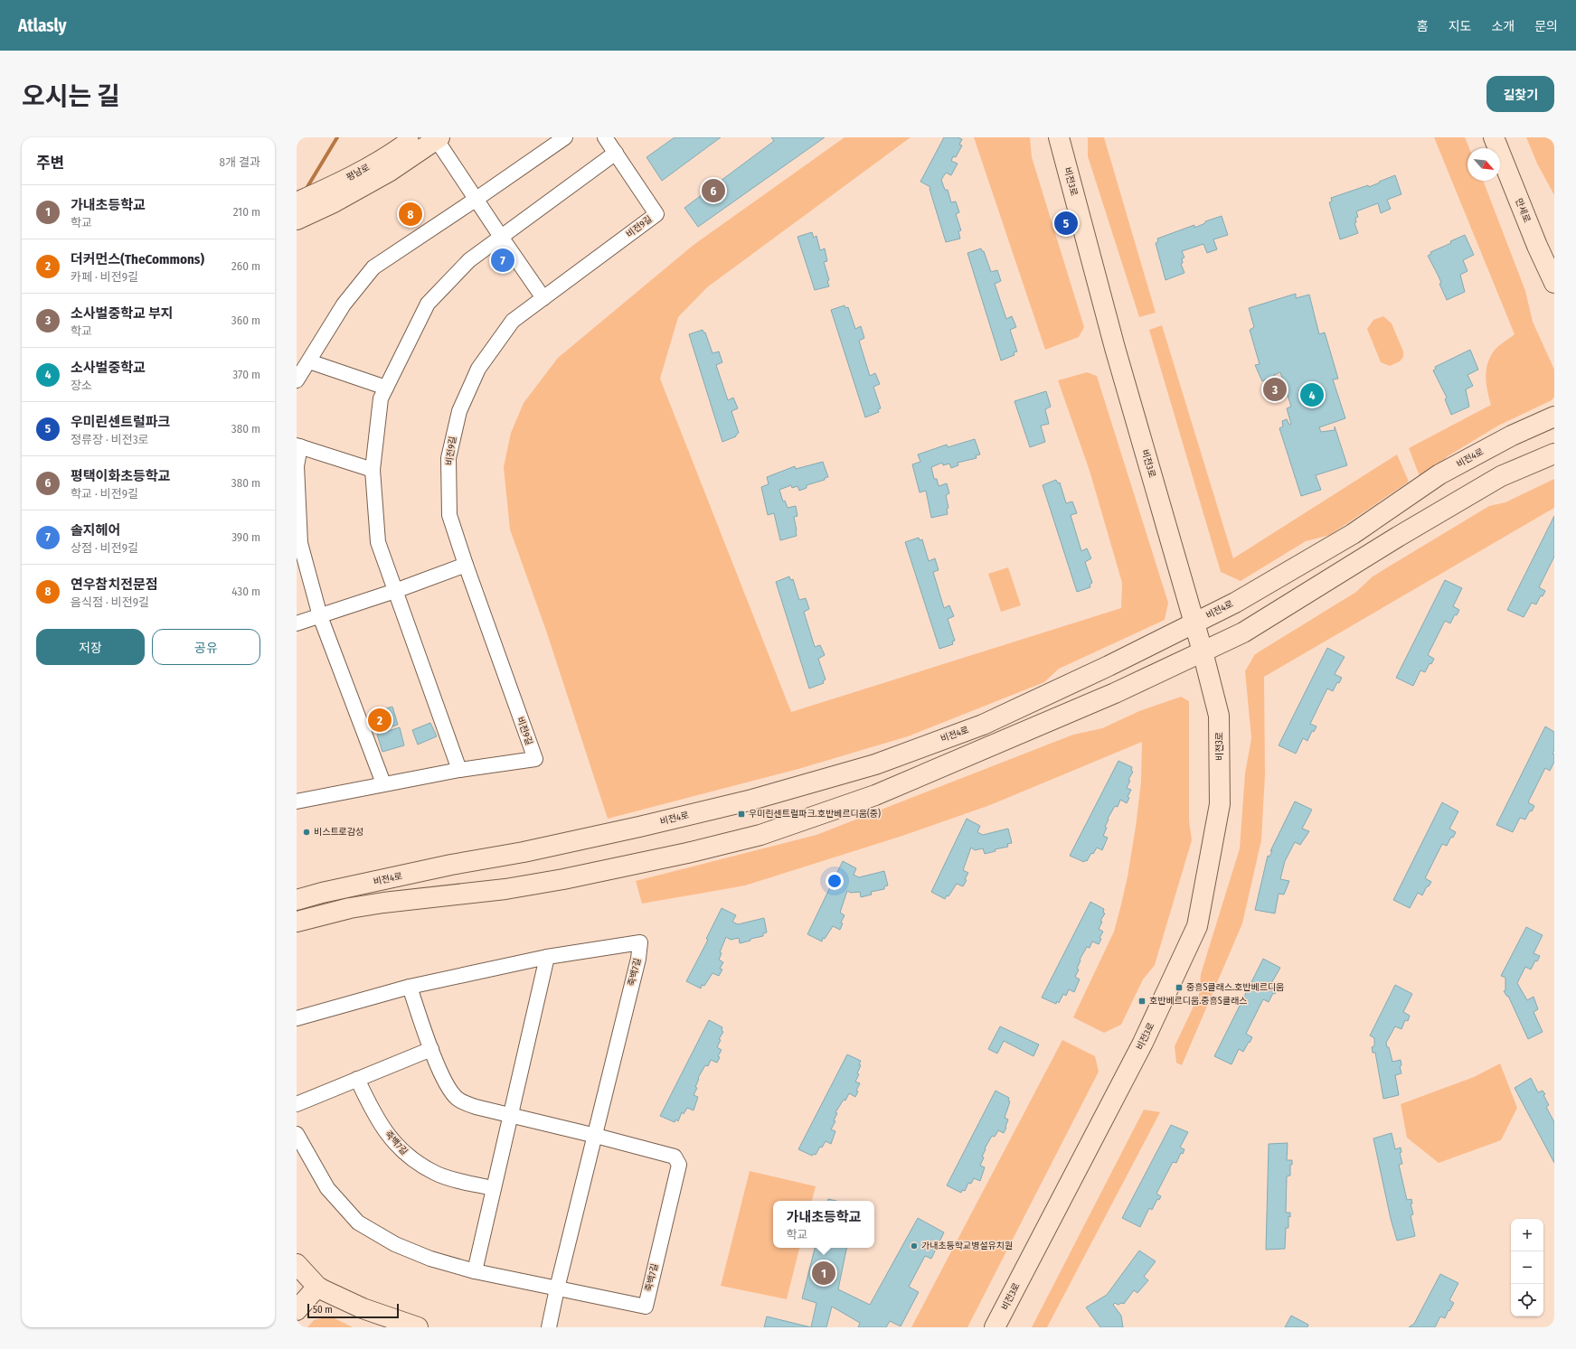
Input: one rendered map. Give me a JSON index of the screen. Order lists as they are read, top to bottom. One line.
{"streets":{"main road":["평남로","비전3로","만세로","비전4로"],"street":["비전9길","죽백7길"]},"crossings":[["비전3로","비전4로"]],"places":{"transit":["우미린센트럴파크.호반베르디움(중)","중흥S클래스.호반베르디움","호반베르디움.중흥S클래스"],"other":["비스트로감성","가내초등학교병설유치원"]},"scale_bar":"50 m","north":"bottom right","page":{"header":"Atlasly","nav":["홈","지도","소개","문의"],"title":"오시는 길","buttons":["길찾기",["저장","공유"]],"heading":["주변","8개 결과"],"pins":["6","8","5","7","3","4","2","1"],"list":[{"mark":"1","name":"가내초등학교","note":"학교","value":"210 m"},{"mark":"2","name":"더커먼스(TheCommons)","note":"카페 · 비전9길","value":"260 m"},{"mark":"3","name":"소사벌중학교 부지","note":"학교","value":"360 m"},{"mark":"4","name":"소사벌중학교","note":"장소","value":"370 m"},{"mark":"5","name":"우미린센트럴파크","note":"정류장 · 비전3로","value":"380 m"},{"mark":"6","name":"평택이화초등학교","note":"학교 · 비전9길","value":"380 m"},{"mark":"7","name":"솔지헤어","note":"상점 · 비전9길","value":"390 m"},{"mark":"8","name":"연우참치전문점","note":"음식점 · 비전9길","value":"430 m"}],"popup":["가내초등학교","학교"],"map_buttons":["+","−"],"scale":"50 m"}}
